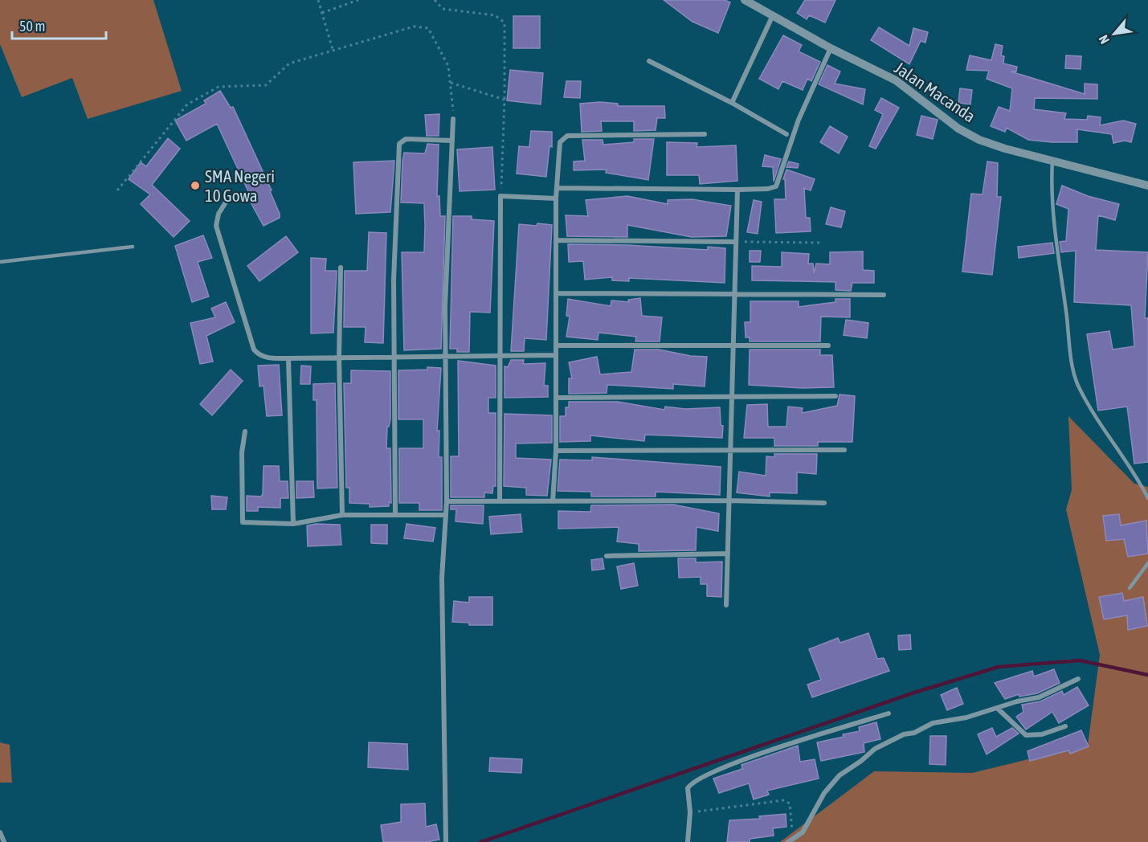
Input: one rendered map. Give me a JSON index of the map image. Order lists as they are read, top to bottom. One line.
{"streets":{"street":["Jalan Macanda"]},"places":["SMA Negeri 10 Gowa"],"scale_bar":"50 m","north":"bottom left"}
